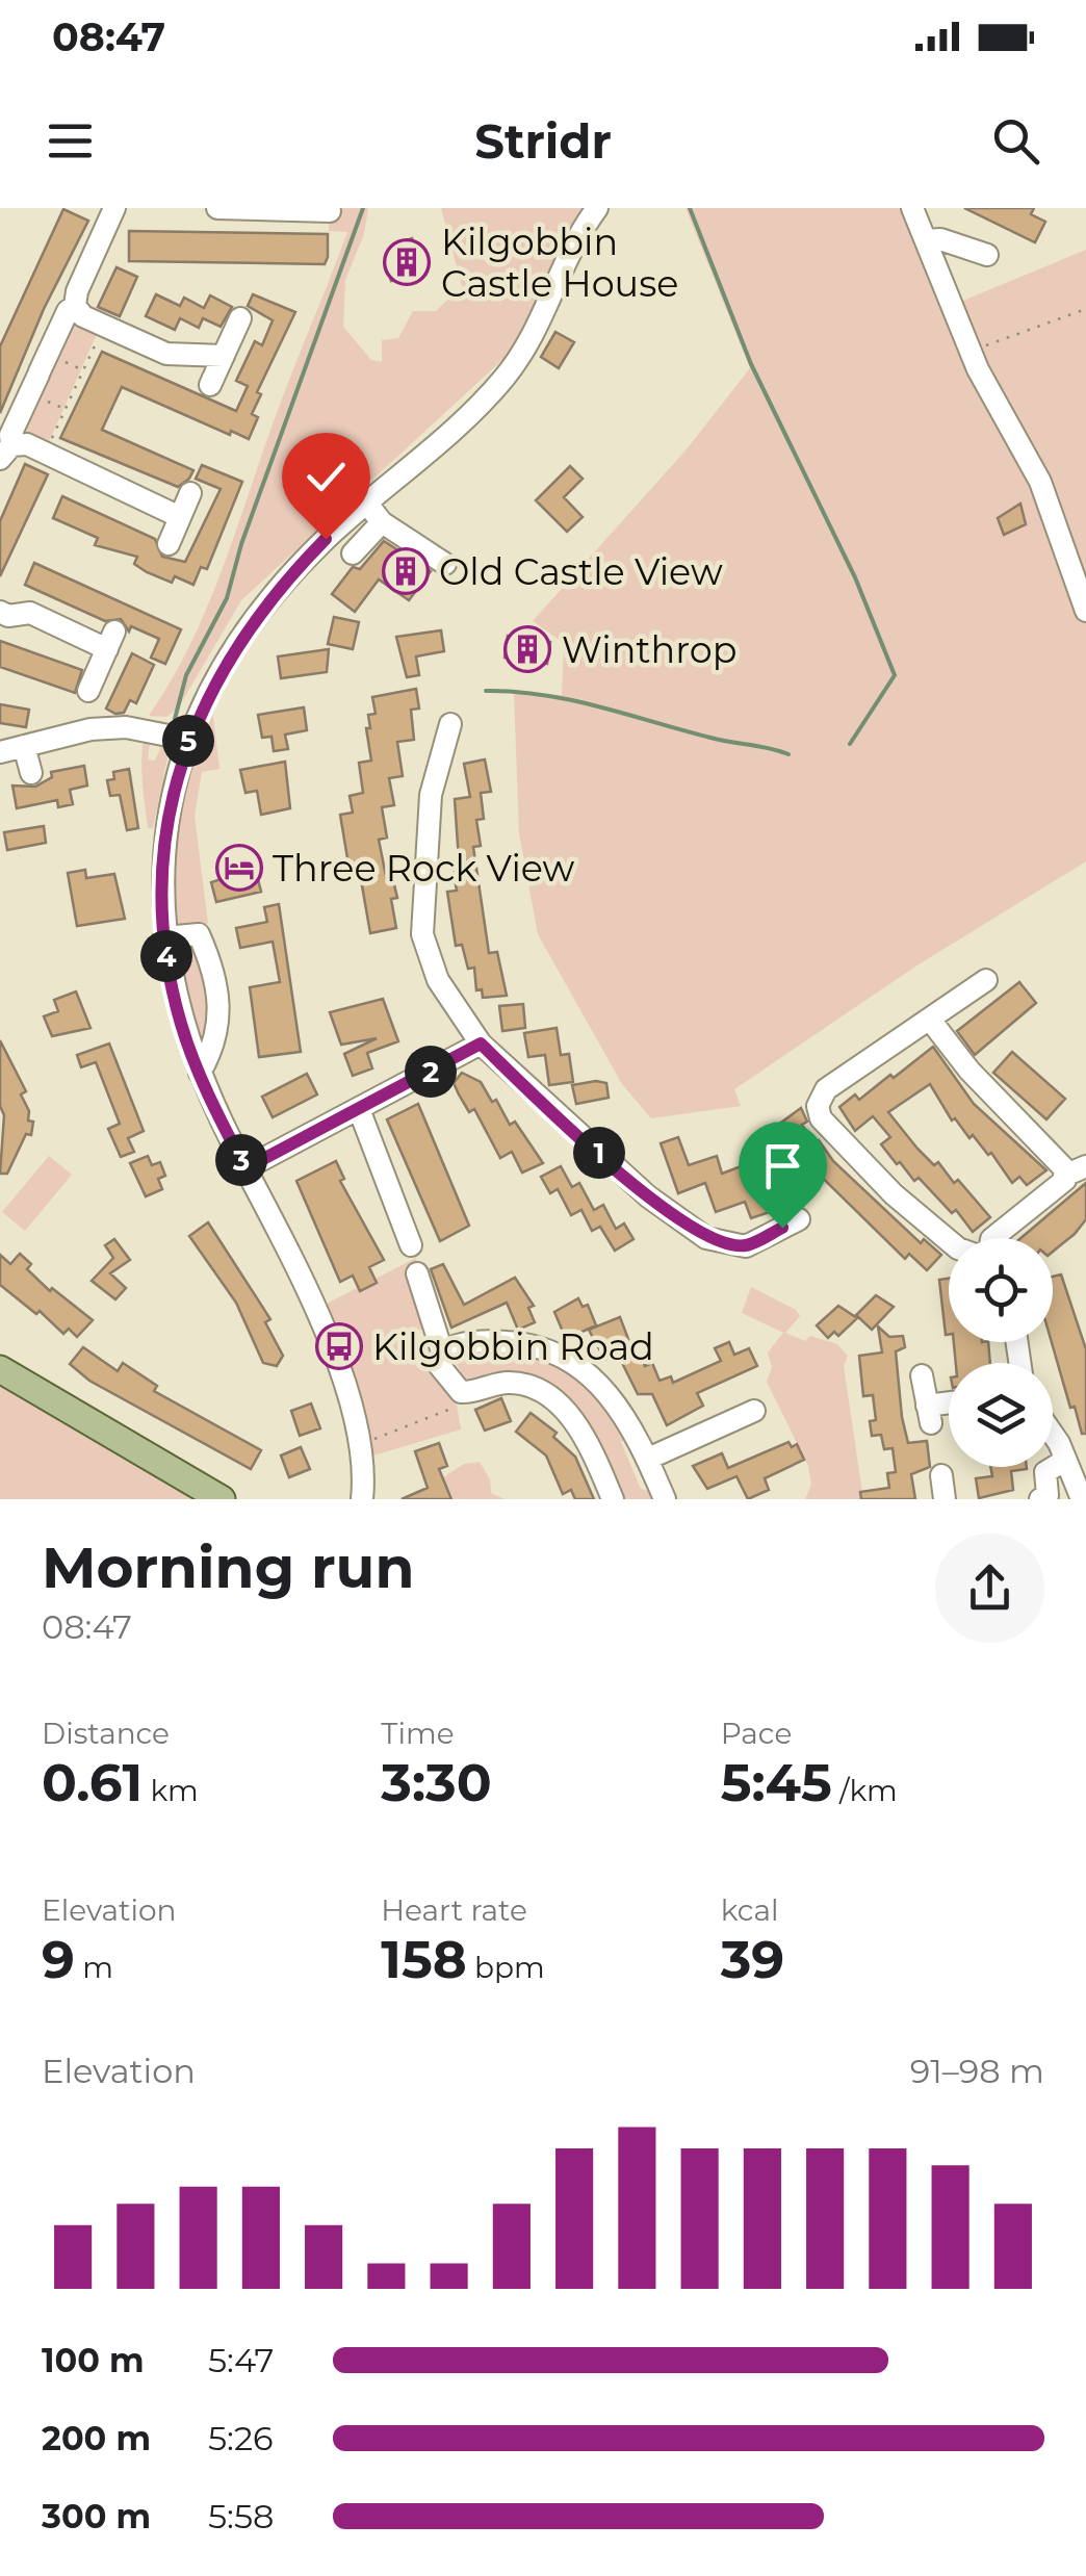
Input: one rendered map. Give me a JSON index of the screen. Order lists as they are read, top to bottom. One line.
{"places":{"building":["Kilgobbin Castle House","Old Castle View","Winthrop"],"hotel":["Three Rock View"],"bus stop":["Kilgobbin Road"]},"page":{"status":"08:47","header":"Stridr","pins":["5","4","2","1","3"],"heading":["Morning run","08:47"],"stats":[["Distance","0.61 km"],["Time","3:30"],["Pace","5:45 /km"],["Elevation","9 m"],["Heart rate","158 bpm"],["kcal","39"]],"chart":["Elevation","91–98 m"],"list":[{"name":"100 m","note":"5:47"},{"name":"200 m","note":"5:26"},{"name":"300 m","note":"5:58"}]}}
